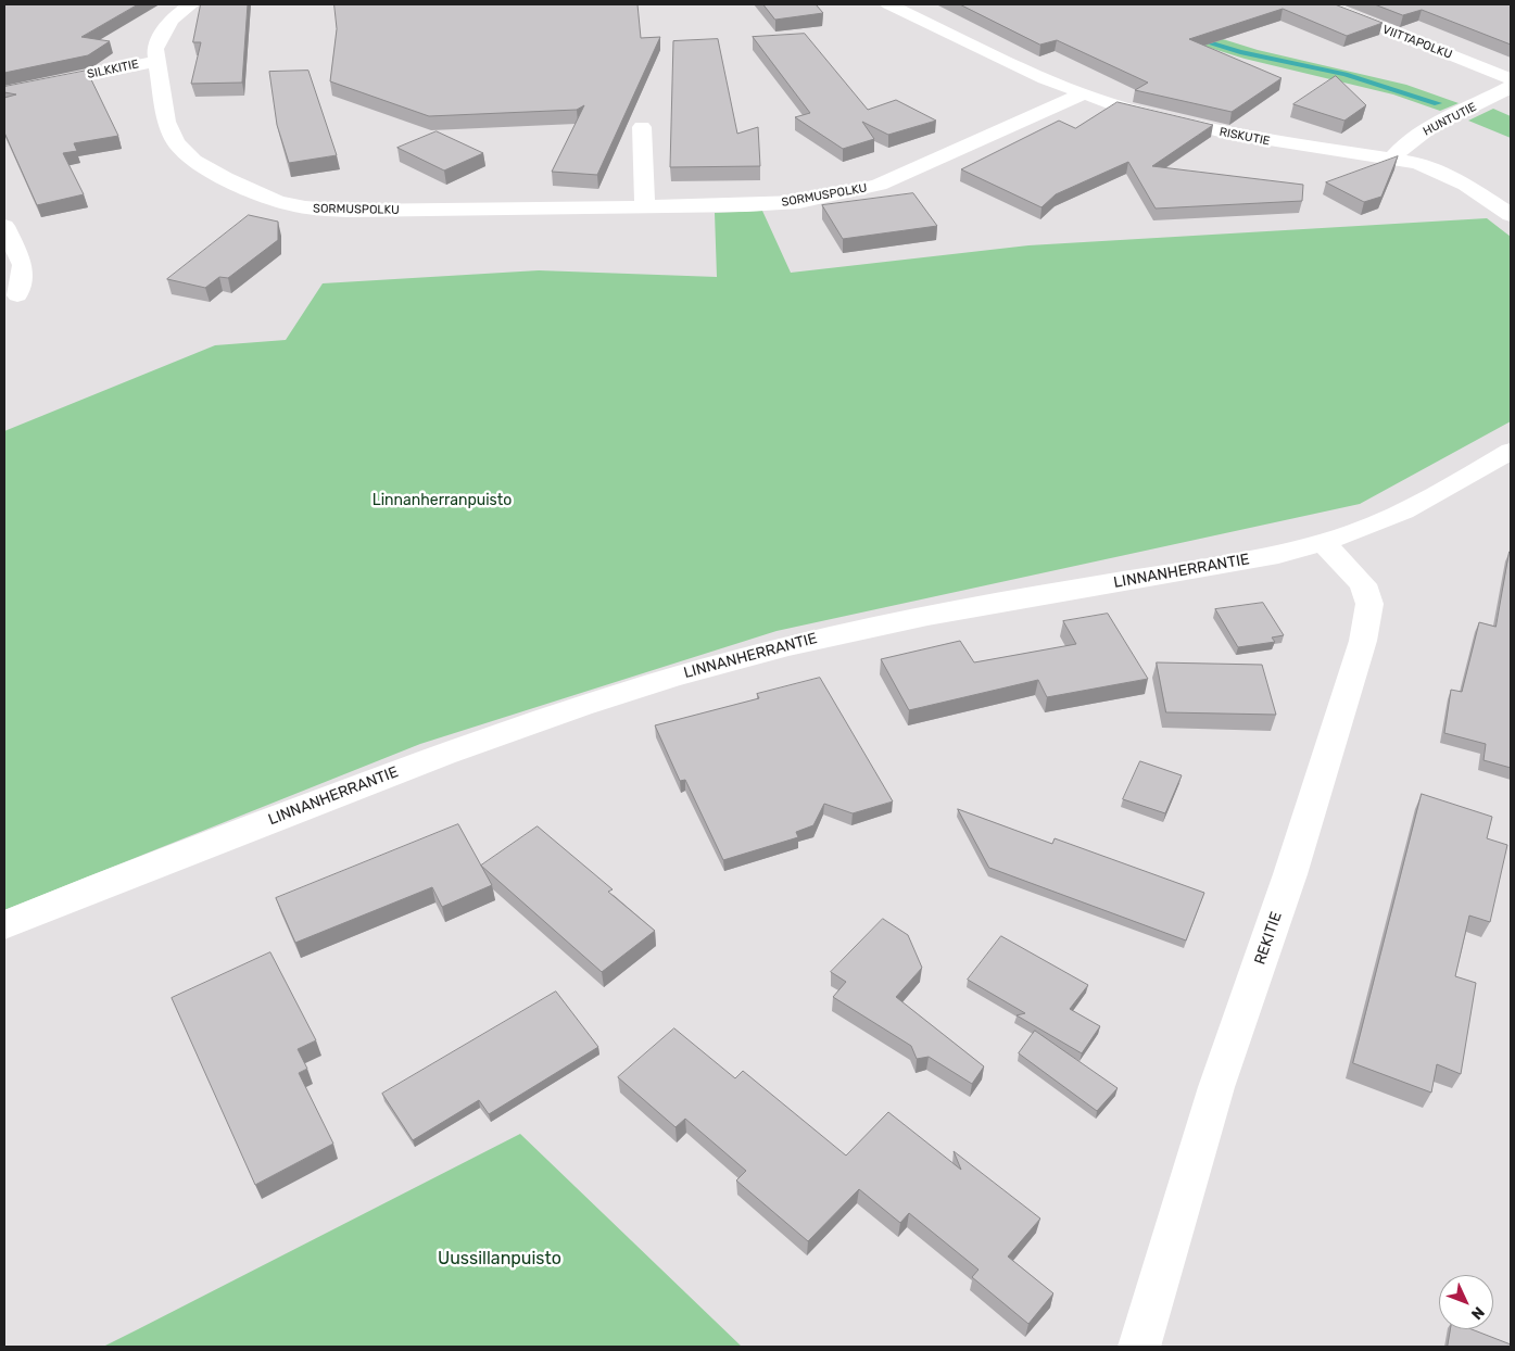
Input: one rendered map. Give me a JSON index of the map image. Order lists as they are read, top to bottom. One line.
{"streets":{"street":["VIITTAPOLKU","SILKKITIE","HUNTUTIE","RISKUTIE","SORMUSPOLKU","LINNANHERRANTIE","REKITIE"]},"crossings":[["SILKKITIE","SORMUSPOLKU"],["HUNTUTIE","RISKUTIE"],["RISKUTIE","SORMUSPOLKU"],["LINNANHERRANTIE","REKITIE"]],"parks":["Linnanherranpuisto","Uussillanpuisto"],"north":"bottom right"}
